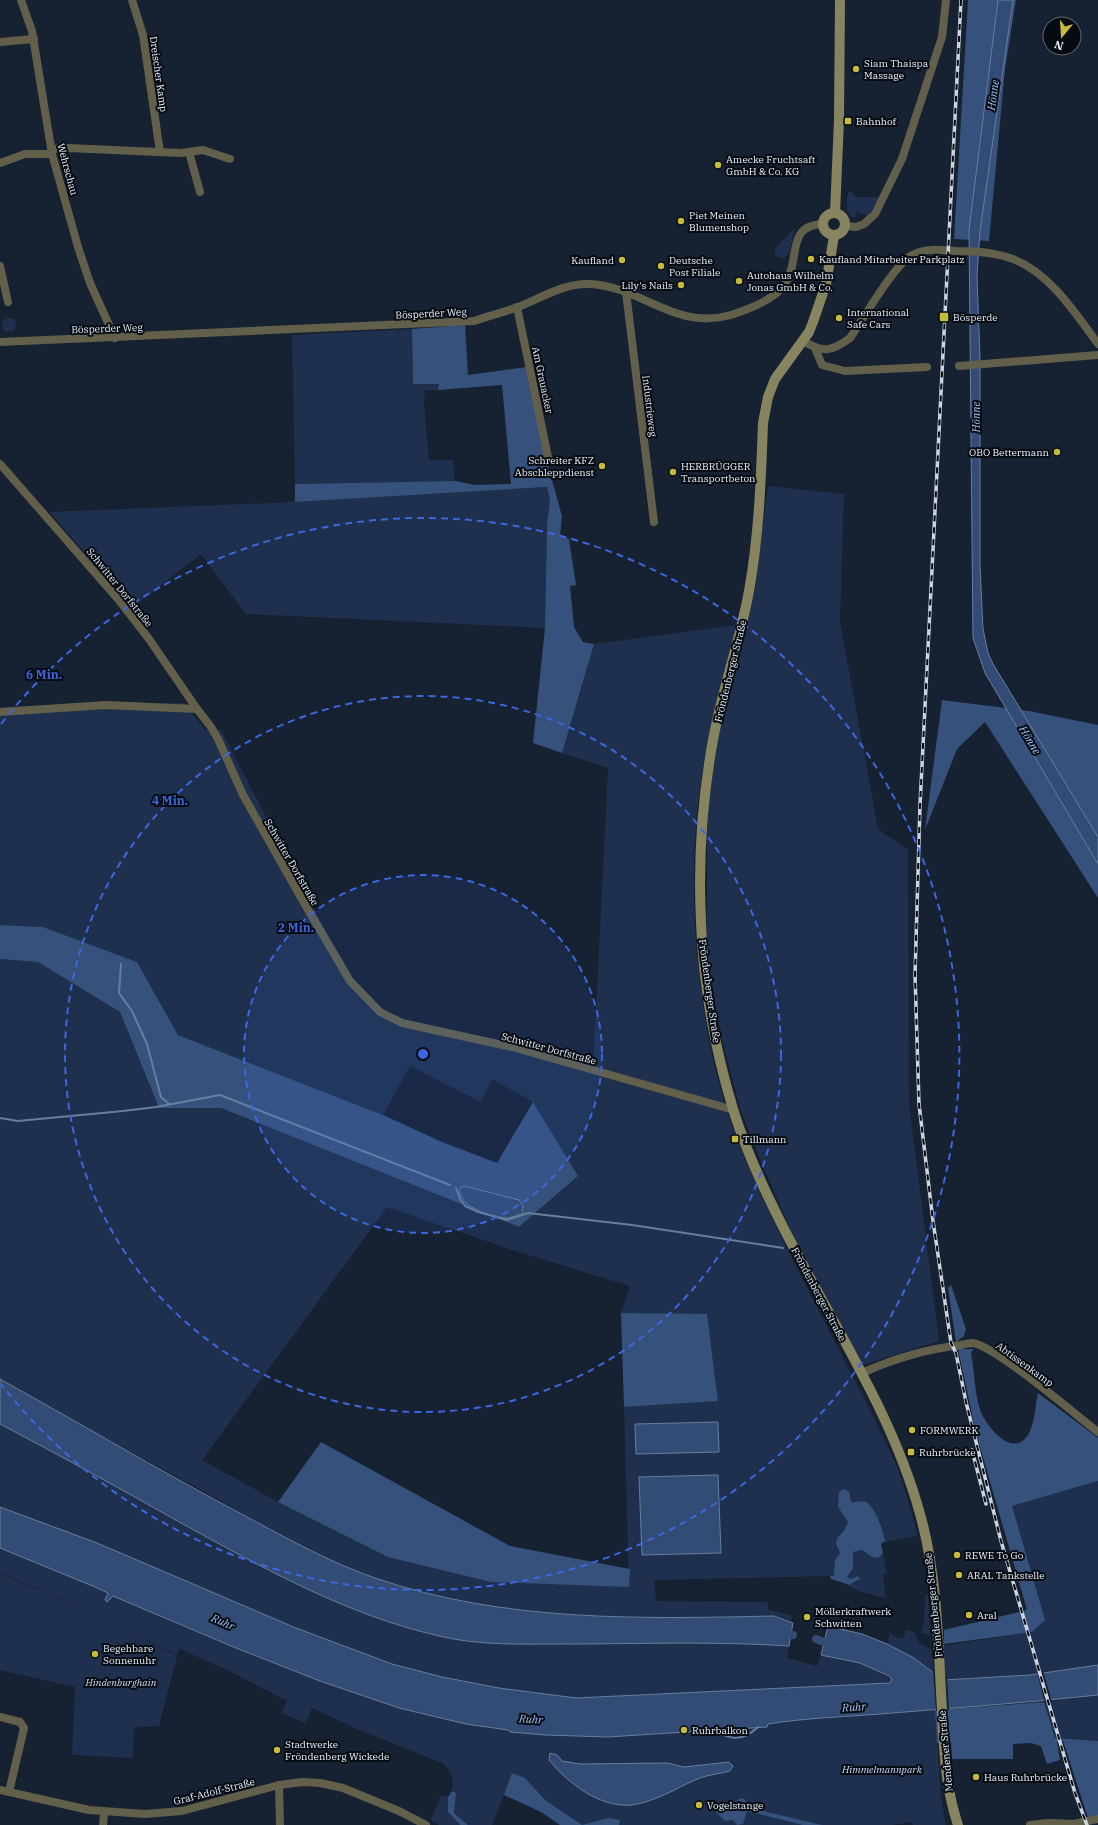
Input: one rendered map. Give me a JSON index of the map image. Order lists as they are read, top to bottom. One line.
{"streets":{"main road":["Fröndenberger Straße","Mendener Straße"],"street":["Dreischer Kamp","Wehrschau","Bösperder Weg","Am Grauacker","Industrieweg","Schwitter Dorfstraße","Abtissenkamp","Graf-Adolf-Straße"]},"crossings":[["Wehrschau","Bösperder Weg"],["Bösperder Weg","Am Grauacker"],["Bösperder Weg","Industrieweg"],["Bösperder Weg","Fröndenberger Straße"],["Schwitter Dorfstraße","Fröndenberger Straße"],["Fröndenberger Straße","Abtissenkamp"],["Fröndenberger Straße","Mendener Straße"]],"water":["Hönne","Ruhr"],"parks":["Hindenburghain","Himmelmannpark"],"places":{"other":["Siam Thaispa Massage","Amecke Fruchtsaft GmbH & Co. KG","Piet Meinen Blumenshop","Kaufland Mitarbeiter Parkplatz","Kaufland","Deutsche Post Filiale","Autohaus Wilhelm Jonas GmbH & Co.","Lily's Nails","International Safe Cars","OBO Bettermann","Schreiter KFZ Abschleppdienst","HERBRÜGGER Transportbeton","FORMWERK","REWE To Go","ARAL Tankstelle","Aral","Möllerkraftwerk Schwitten","Begehbare Sonnenuhr","Ruhrbalkon","Stadtwerke Fröndenberg Wickede","Haus Ruhrbrücke","Vogelstange"],"transit":["Bahnhof","Bösperde","Tillmann","Ruhrbrücke"]},"north":"bottom","rings":["6 Min.","4 Min.","2 Min."]}
